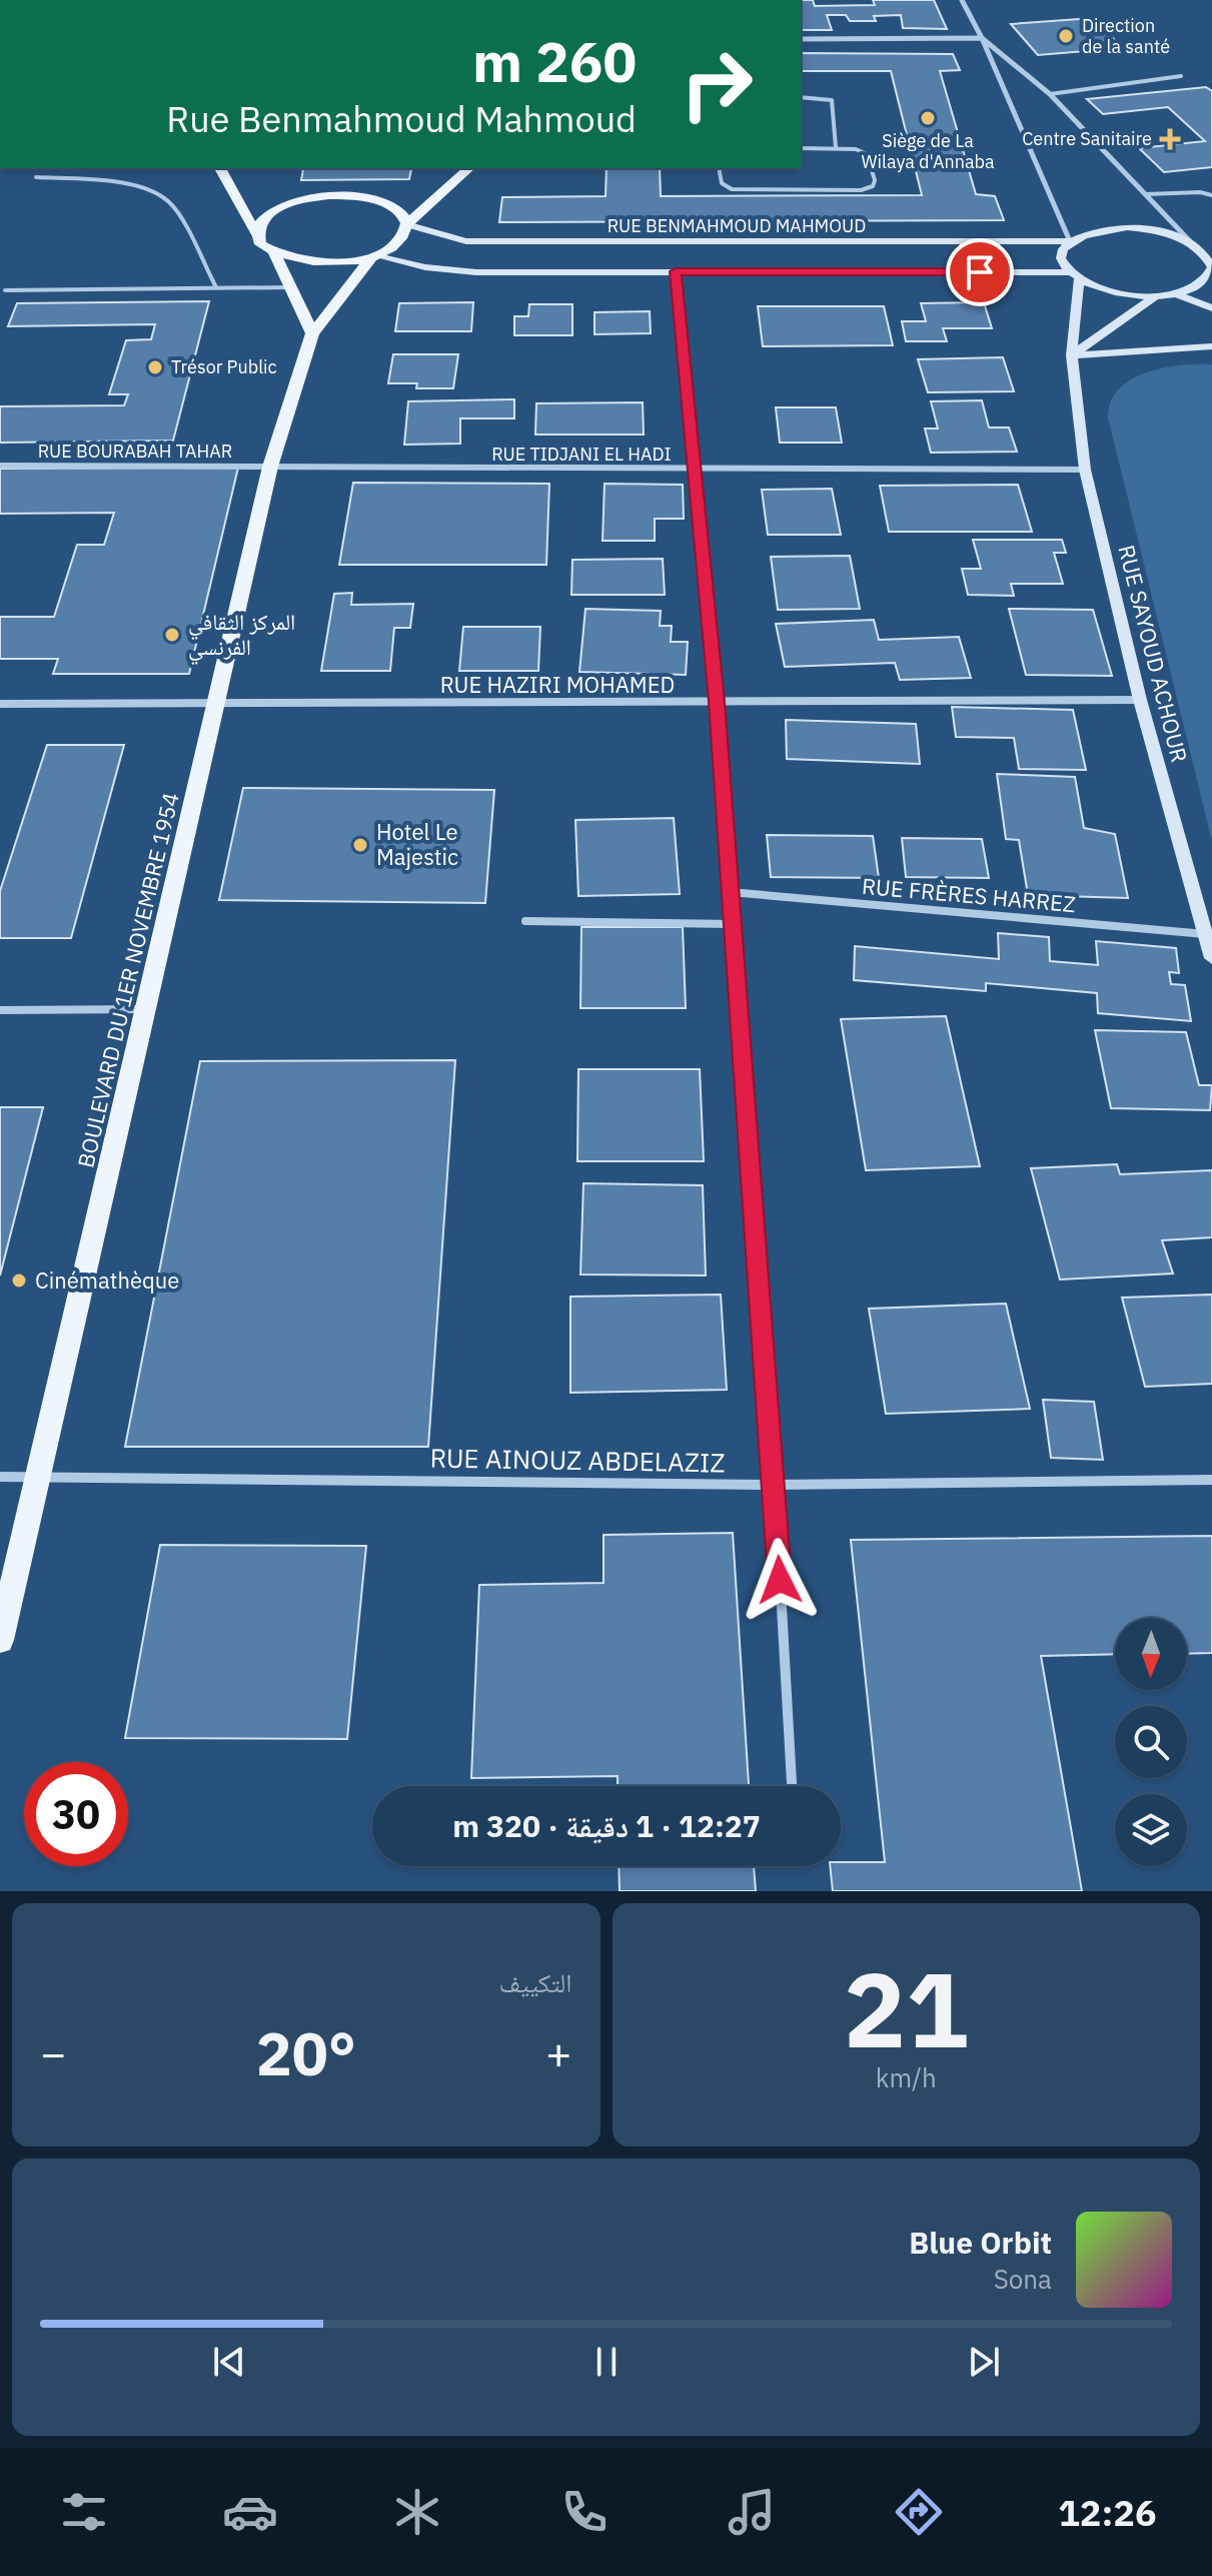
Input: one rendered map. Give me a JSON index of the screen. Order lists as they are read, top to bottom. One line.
{"streets":{"main road":["RUE BENMAHMOUD MAHMOUD","RUE SAYOUD ACHOUR","BOULEVARD DU 1ER NOVEMBRE 1954"],"street":["RUE BOURABAH TAHAR","RUE TIDJANI EL HADI","RUE HAZIRI MOHAMED","RUE FRÈRES HARREZ","RUE AINOUZ ABDELAZIZ"]},"crossings":[["RUE BENMAHMOUD MAHMOUD","RUE SAYOUD ACHOUR"],["RUE BOURABAH TAHAR","RUE TIDJANI EL HADI"],["RUE BOURABAH TAHAR","BOULEVARD DU 1ER NOVEMBRE 1954"],["RUE TIDJANI EL HADI","RUE SAYOUD ACHOUR"],["RUE TIDJANI EL HADI","BOULEVARD DU 1ER NOVEMBRE 1954"],["RUE SAYOUD ACHOUR","RUE HAZIRI MOHAMED"],["RUE SAYOUD ACHOUR","RUE FRÈRES HARREZ"],["RUE HAZIRI MOHAMED","BOULEVARD DU 1ER NOVEMBRE 1954"],["BOULEVARD DU 1ER NOVEMBRE 1954","RUE AINOUZ ABDELAZIZ"]],"places":{"other":["Direction de la santé","Siège de La Wilaya d'Annaba","Trésor Public","المركز الثقافي الفرنسي","Hotel Le Majestic","Cinémathèque"],"health":["Centre Sanitaire"]},"north":"bottom","page":{"turn":["260 m","Rue Benmahmoud Mahmoud"],"limit":"30","trip":"12:27 · 1 دقيقة · 320 m","tile":[["21","km/h"],"التكييف"],"heat":["−","20°","+"],"song":["Blue Orbit","Sona"],"tabs":"12:26"}}
